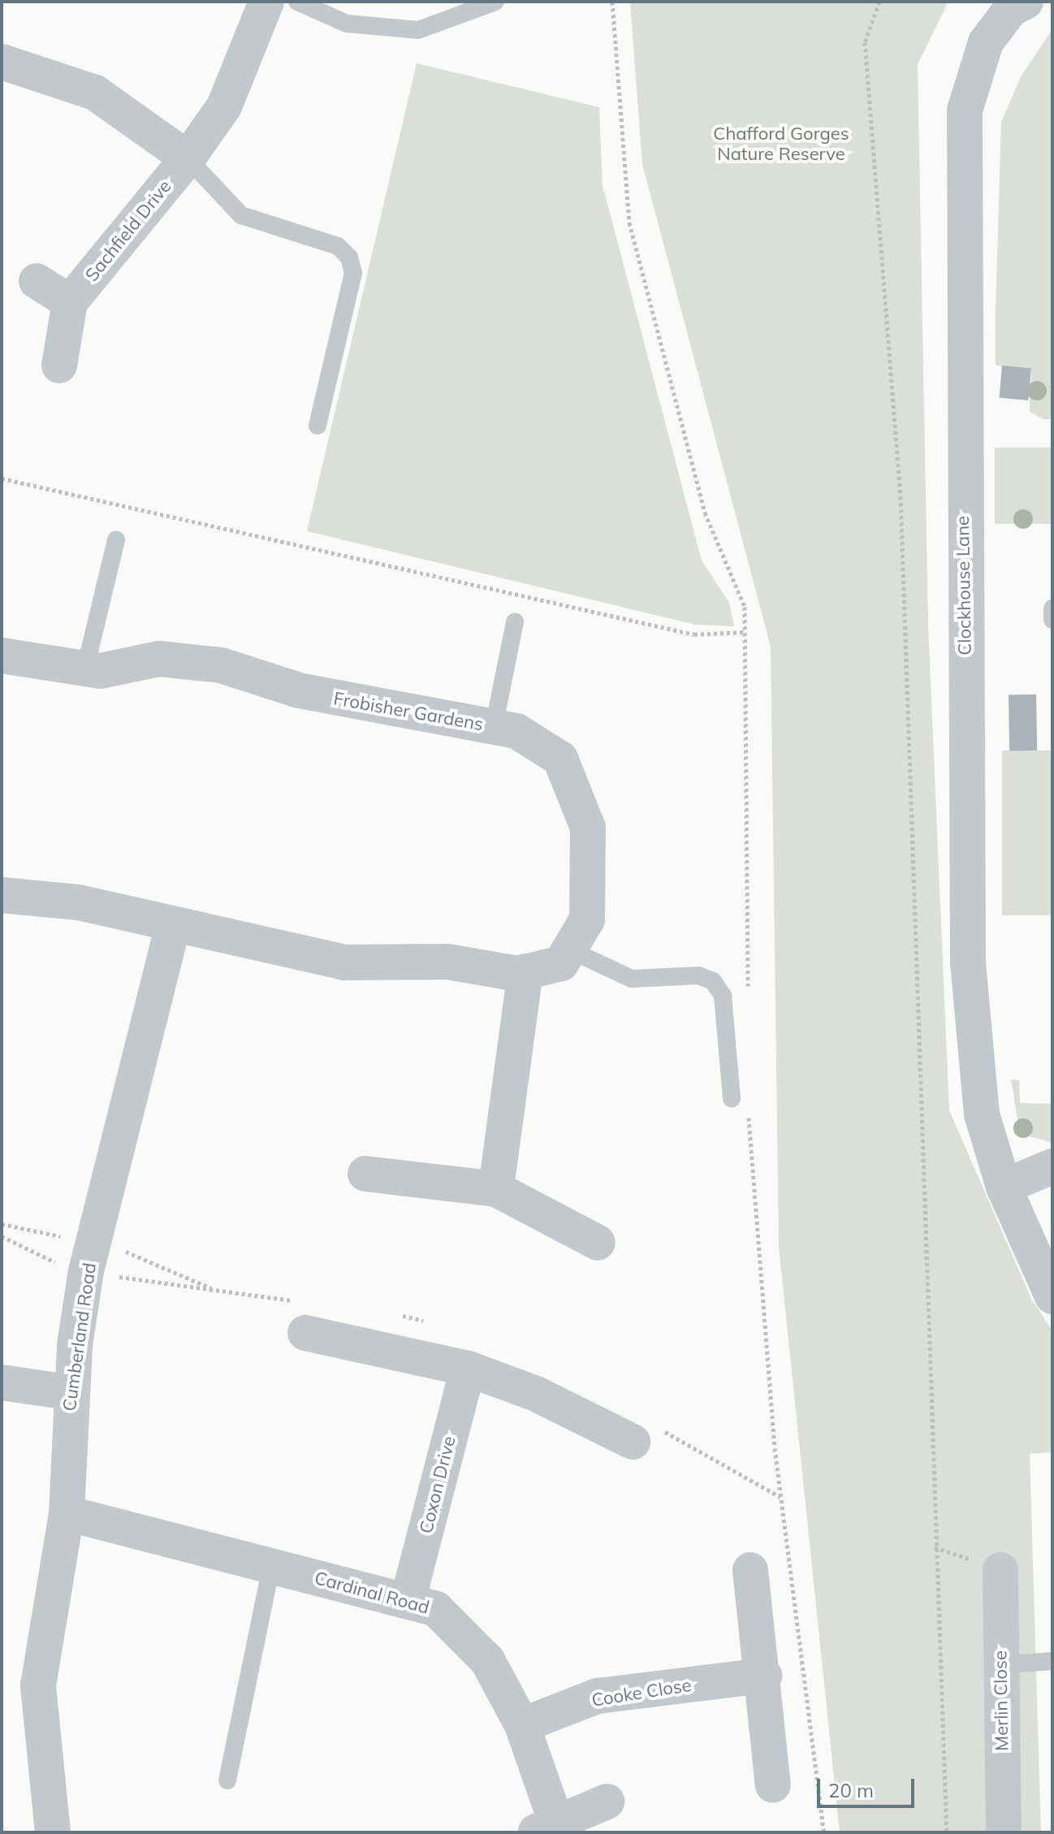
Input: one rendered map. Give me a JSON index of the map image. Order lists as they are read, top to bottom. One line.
{"streets":{"street":["Sachfield Drive","Clockhouse Lane","Frobisher Gardens","Cumberland Road","Coxon Drive","Cardinal Road","Cooke Close","Merlin Close"]},"crossings":[["Frobisher Gardens","Cumberland Road"],["Cumberland Road","Cardinal Road"],["Coxon Drive","Cardinal Road"],["Cardinal Road","Cooke Close"]],"parks":["Chafford Gorges Nature Reserve"],"scale_bar":"20 m"}
